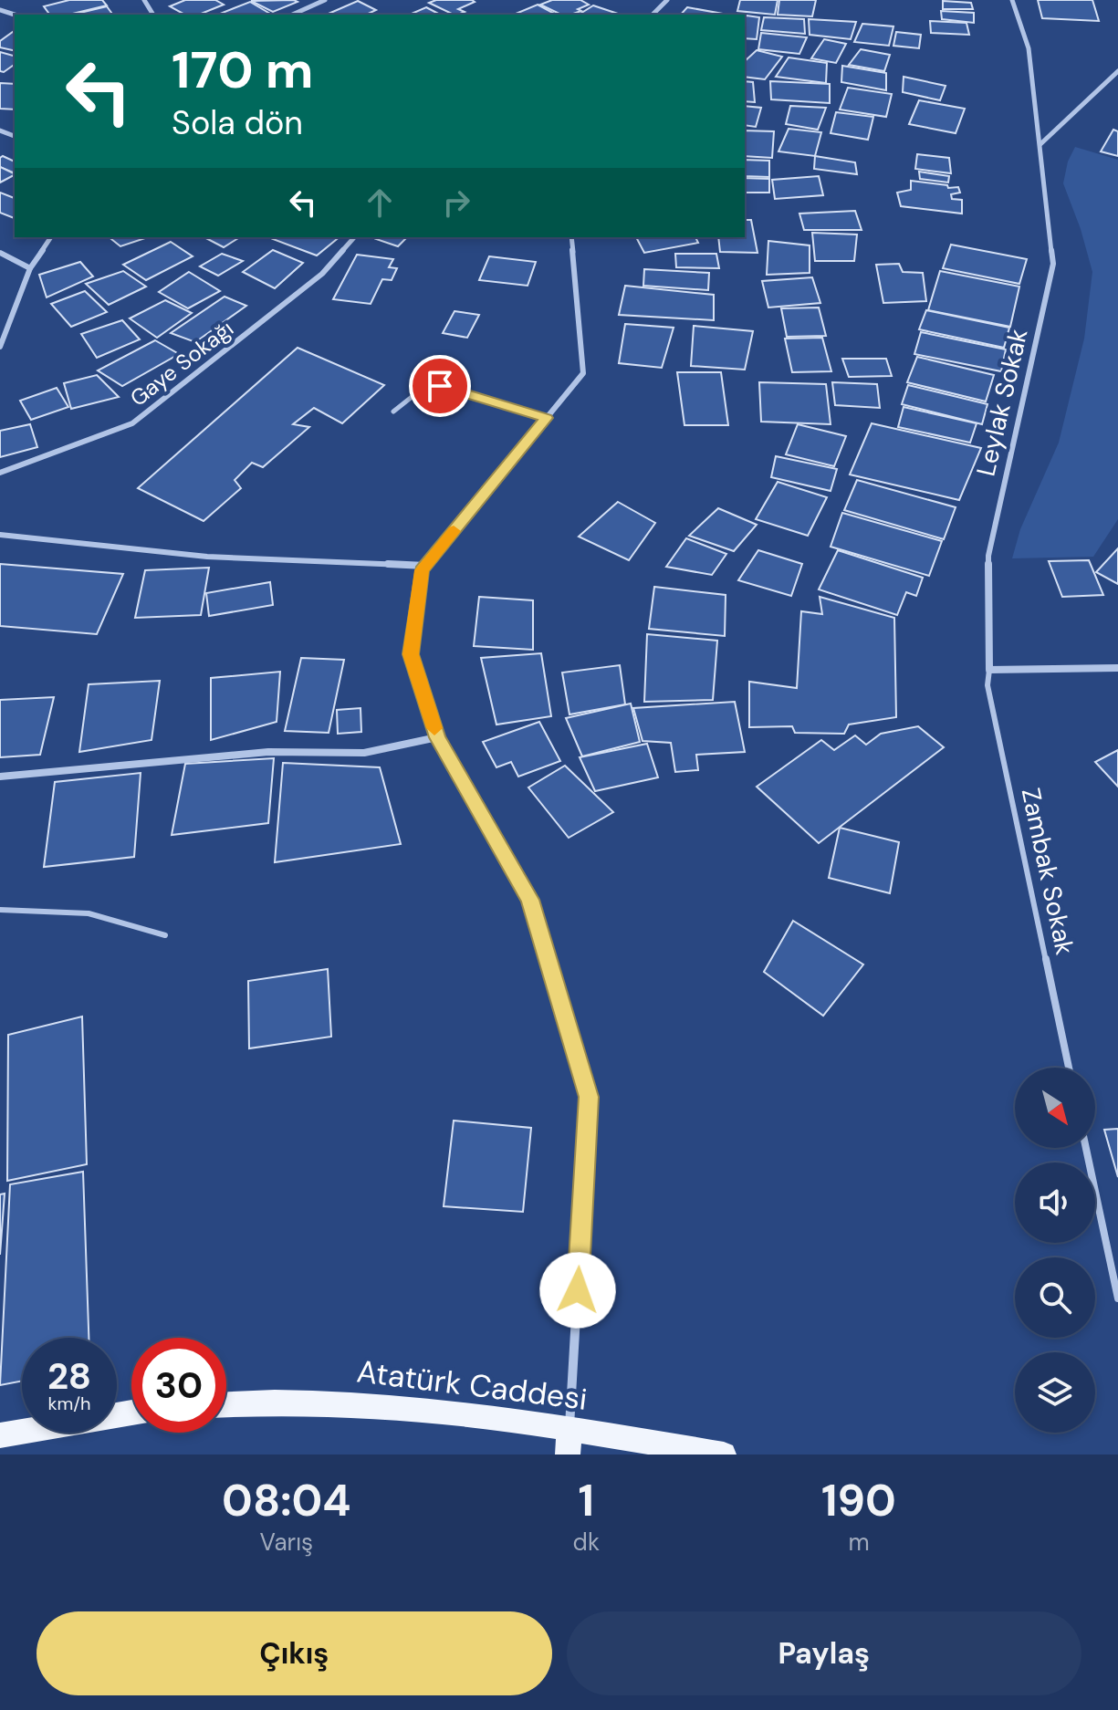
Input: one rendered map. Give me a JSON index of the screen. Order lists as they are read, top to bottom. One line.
{"streets":{"main road":["Atatürk Caddesi"],"street":["Gaye Sokağı","Leylak Sokak"],"lane":["Zambak Sokak"]},"crossings":[["Leylak Sokak","Zambak Sokak"]],"north":"bottom right","page":{"turn":["170 m","Sola dön"],"speed":"28 km/h","limit":"30","eta":["08:04","Varış","1","dk","190","m"],"buttons":["Çıkış","Paylaş"]}}
